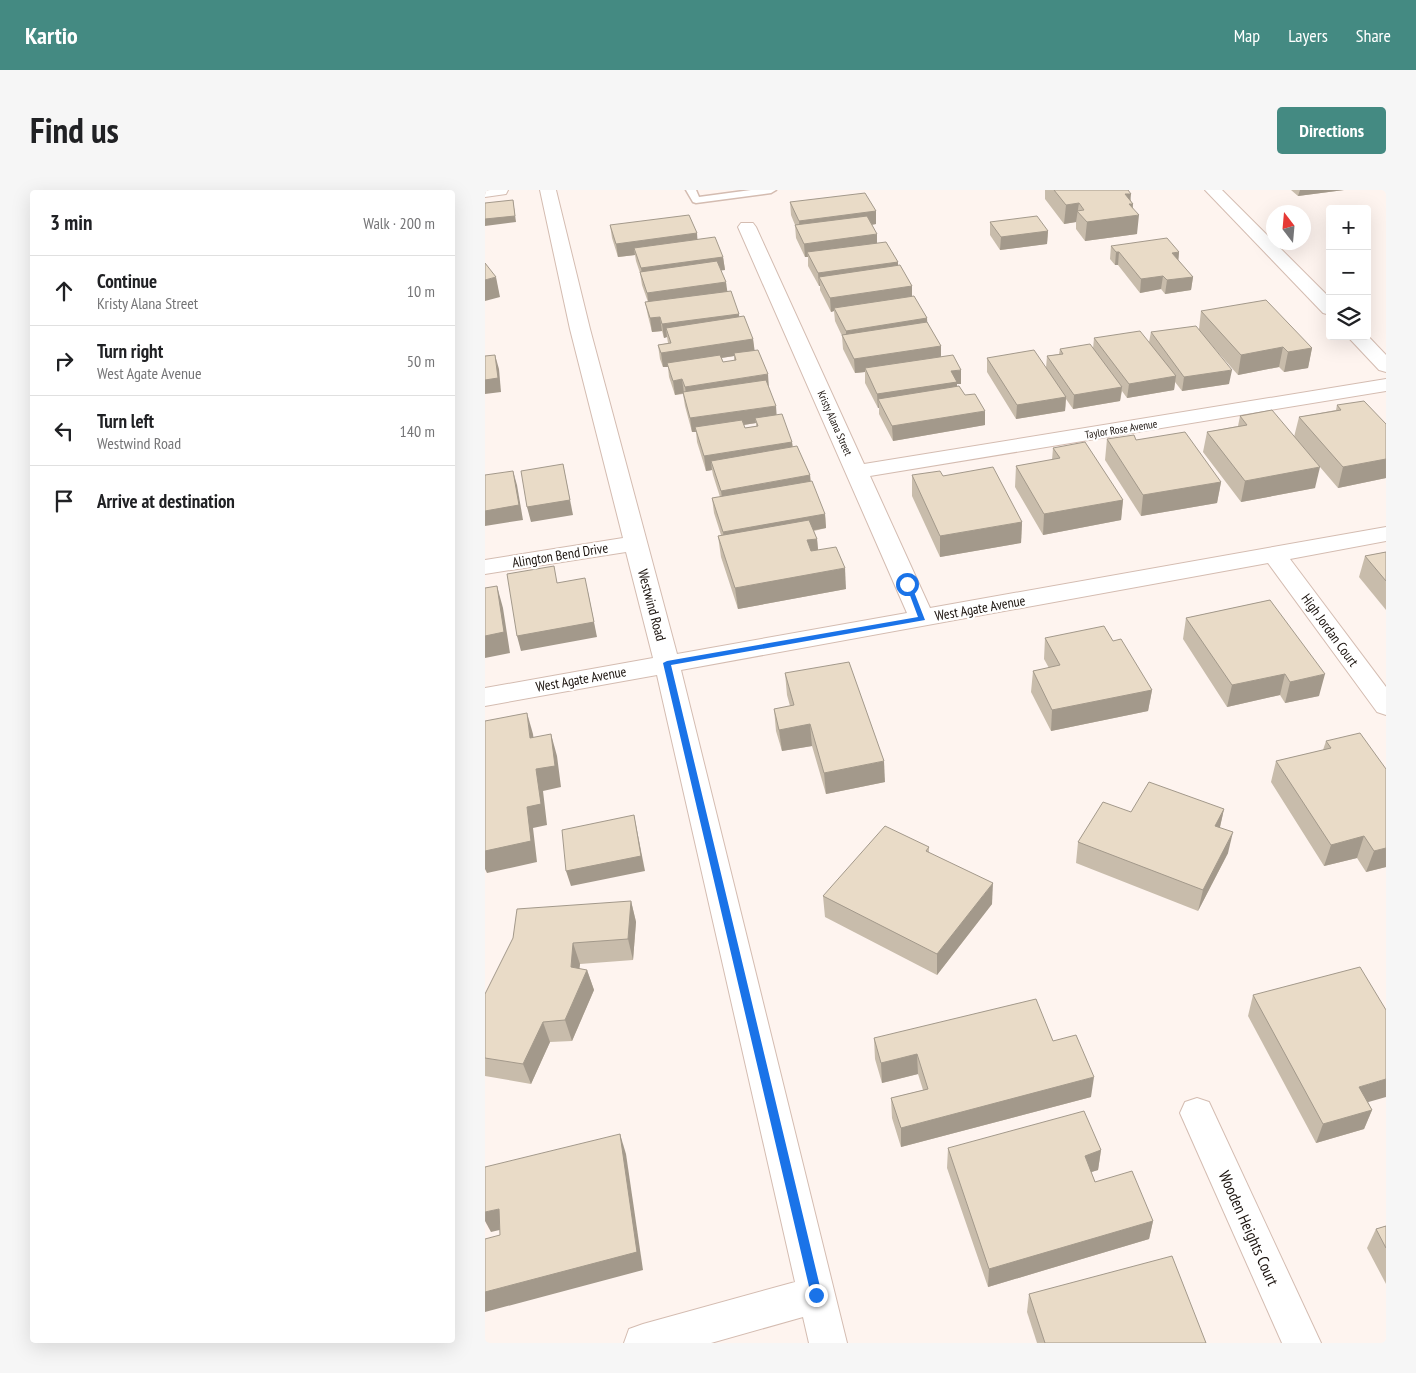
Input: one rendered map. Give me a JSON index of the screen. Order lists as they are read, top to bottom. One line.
{"streets":{"street":["Kristy Alana Street","Taylor Rose Avenue","Alington Bend Drive","Westwind Road","West Agate Avenue","High Jordan Court","Wooden Heights Court"]},"crossings":[["Kristy Alana Street","Taylor Rose Avenue"],["Kristy Alana Street","West Agate Avenue"],["Alington Bend Drive","Westwind Road"],["Westwind Road","West Agate Avenue"],["West Agate Avenue","High Jordan Court"]],"north":"top","page":{"header":"Kartio","nav":["Map","Layers","Share"],"title":"Find us","buttons":"Directions","heading":["3 min","Walk · 200 m"],"map_buttons":["+","−"],"list":[["Continue","Kristy Alana Street","10 m"],["Turn right","West Agate Avenue","50 m"],["Turn left","Westwind Road","140 m"],"Arrive at destination"]}}
